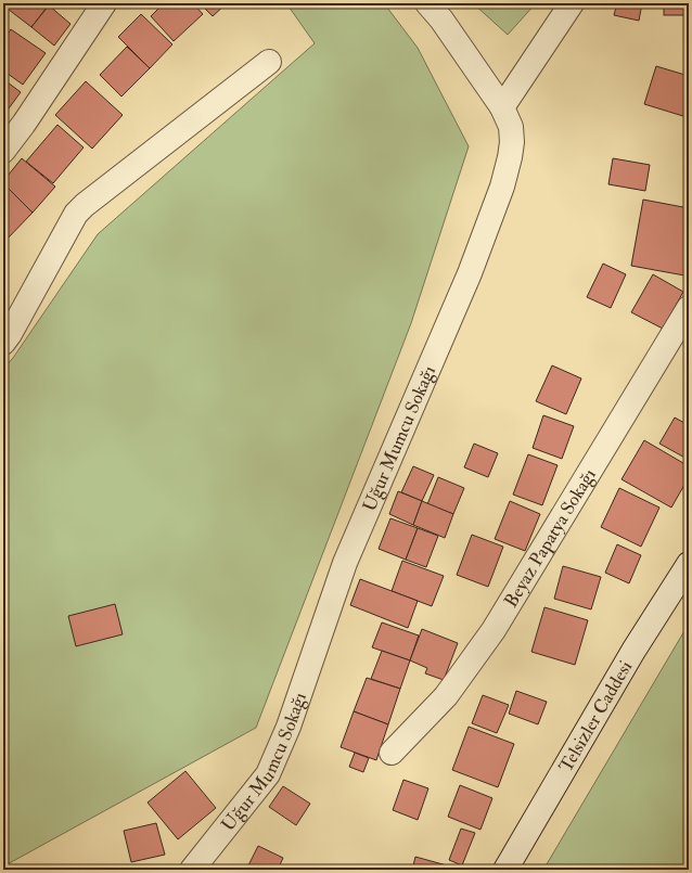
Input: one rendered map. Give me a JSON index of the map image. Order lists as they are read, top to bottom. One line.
{"streets":{"street":["Uğur Mumcu Sokağı","Beyaz Papatya Sokağı","Telsizler Caddesi"]}}
